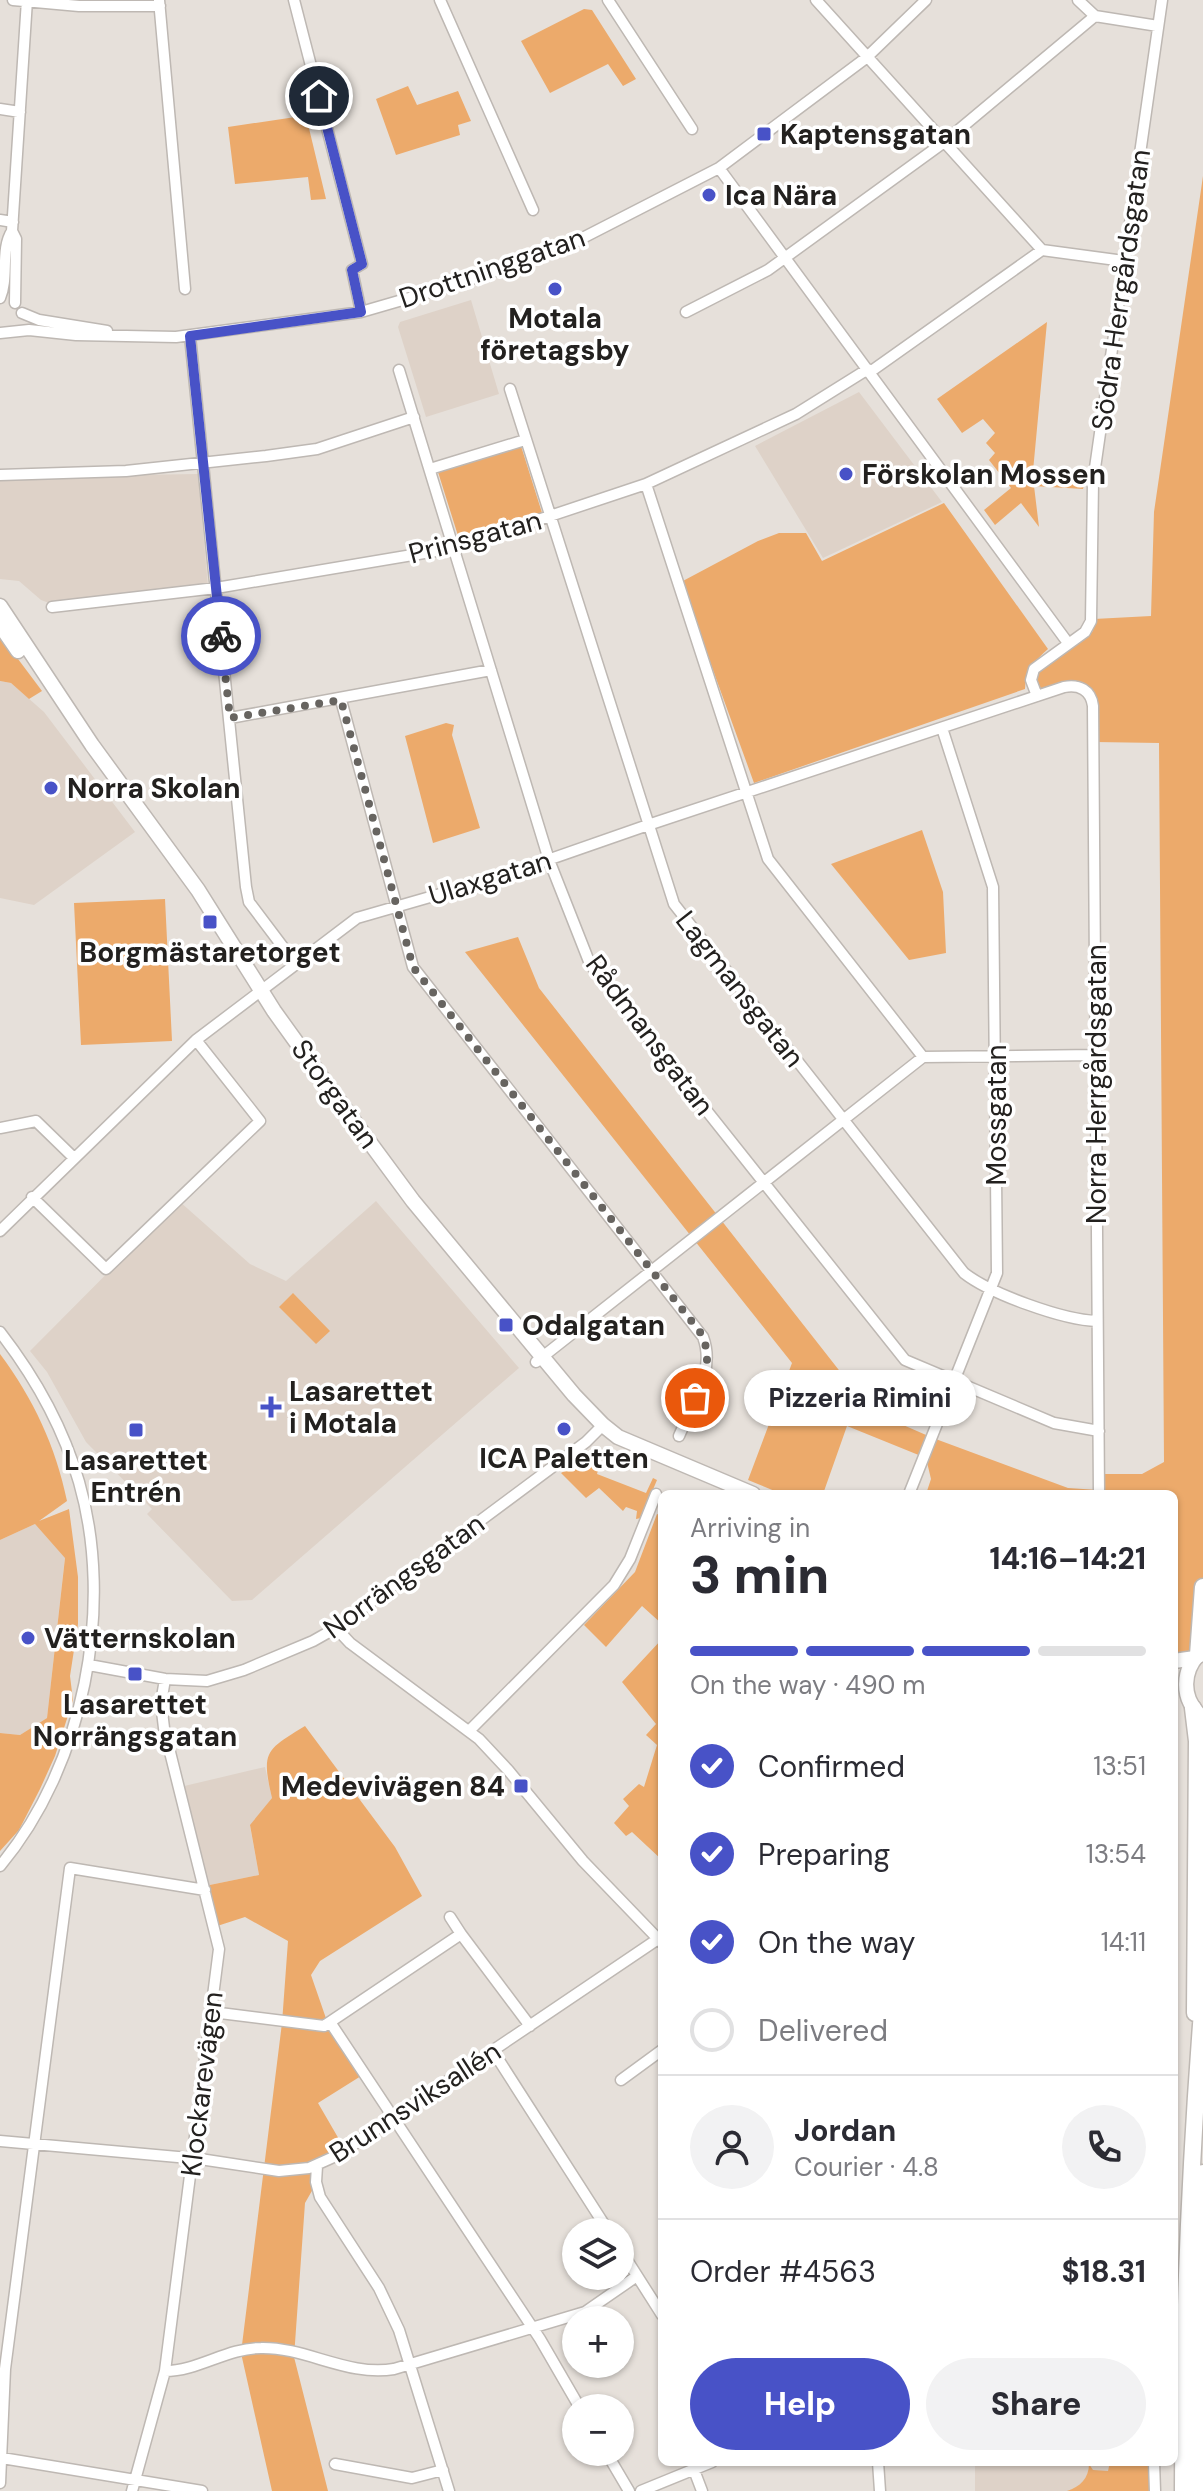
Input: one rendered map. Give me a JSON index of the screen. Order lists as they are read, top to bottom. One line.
{"streets":{"main road":["Storgatan"],"street":["Drottninggatan","Södra Herrgårdsgatan","Prinsgatan","Ulaxgatan","Lagmansgatan","Rådmansgatan","Norra Herrgårdsgatan","Mossgatan","Norrängsgatan","Klockarevägen","Brunnsviksallén"]},"crossings":[["Södra Herrgårdsgatan","Ulaxgatan"],["Prinsgatan","Lagmansgatan"],["Prinsgatan","Rådmansgatan"],["Ulaxgatan","Lagmansgatan"],["Ulaxgatan","Rådmansgatan"],["Ulaxgatan","Norra Herrgårdsgatan"],["Ulaxgatan","Storgatan"],["Ulaxgatan","Mossgatan"],["Lagmansgatan","Norra Herrgårdsgatan"],["Lagmansgatan","Mossgatan"],["Rådmansgatan","Norra Herrgårdsgatan"],["Rådmansgatan","Mossgatan"],["Storgatan","Norrängsgatan"],["Norrängsgatan","Klockarevägen"],["Klockarevägen","Brunnsviksallén"]],"places":{"transit":["Kaptensgatan","Borgmästaretorget","Odalgatan","Lasarettet Entrén","Lasarettet Norrängsgatan","Medevivägen 84"],"other":["Ica Nära","Motala företagsby","Förskolan Mossen","Norra Skolan","Pizzeria Rimini","ICA Paletten","Vätternskolan"],"health":["Lasarettet i Motala"]},"page":{"bubble":"Pizzeria Rimini","heading":["3 min","Arriving in","14:16–14:21"],"panel":["Jordan","Courier · 4.8","Order #4563","$18.31"],"bar":"On the way · 490 m","list":[["Confirmed","13:51"],["Preparing","13:54"],["On the way","14:11"],"Delivered"],"map_buttons":["+","−"],"buttons":["Help","Share"]}}
